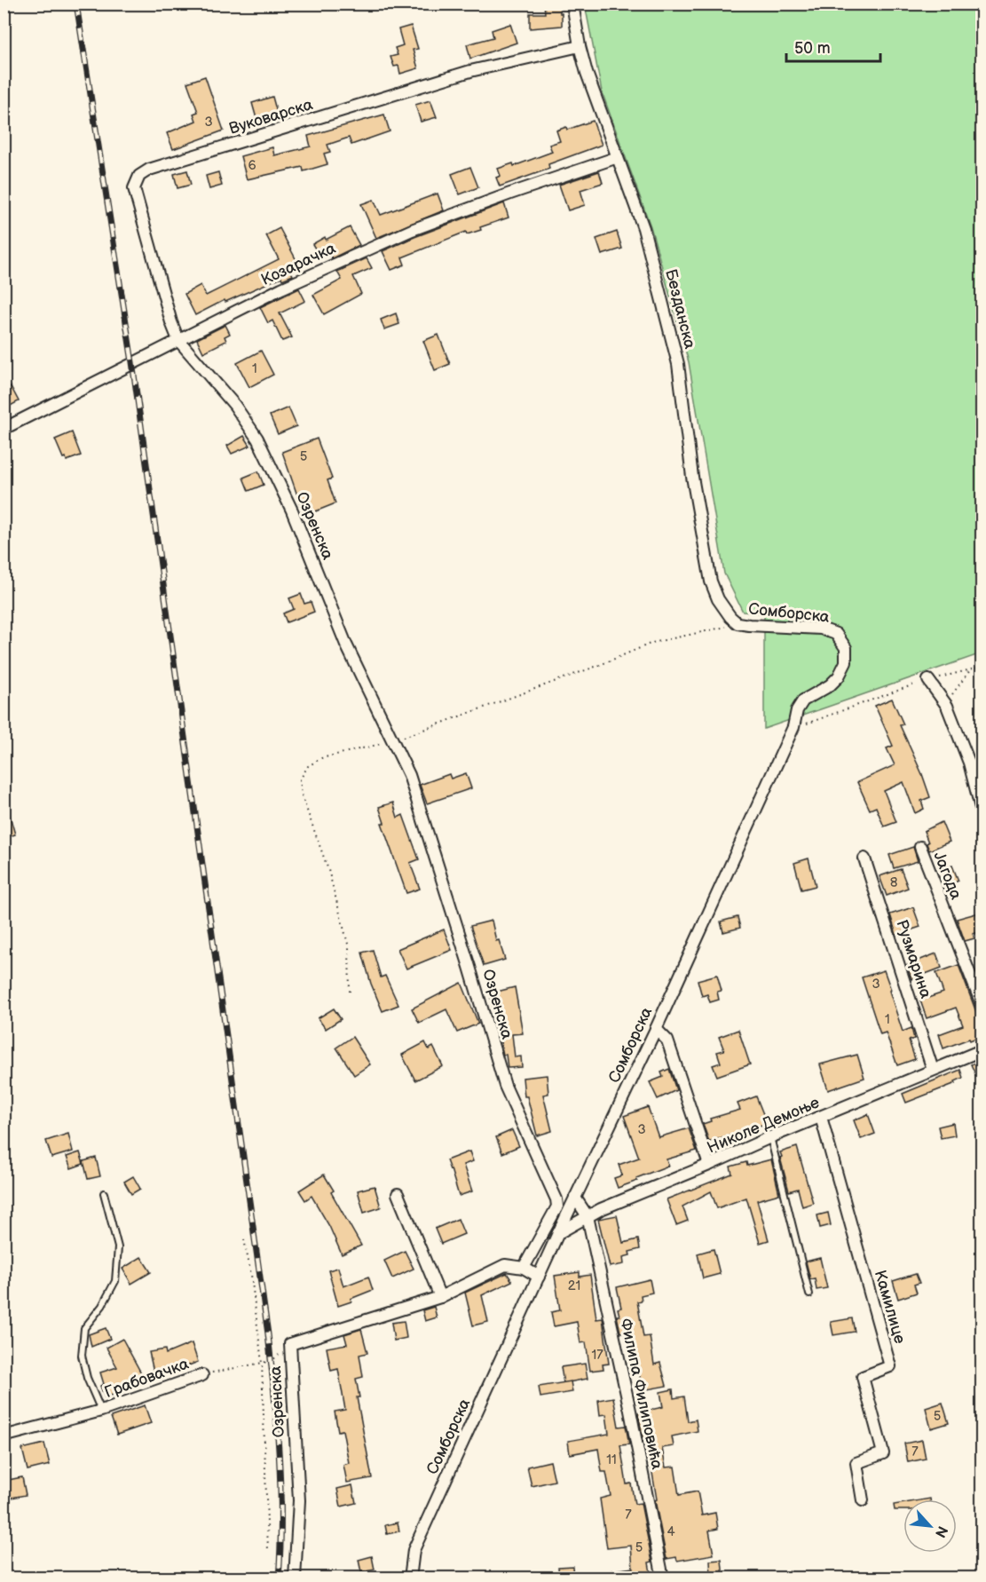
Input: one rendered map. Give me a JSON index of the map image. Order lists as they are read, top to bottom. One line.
{"streets":{"street":["Вуковарска","Козарачка","Безданска","Озренска","Сомборска","Јагода","Рузмарина","Николе Демоње","Камилице","Грабовачка","Филипа Филиповића"]},"crossings":[["Вуковарска","Козарачка"],["Вуковарска","Безданска"],["Вуковарска","Озренска"],["Козарачка","Безданска"],["Козарачка","Озренска"],["Безданска","Сомборска"],["Сомборска","Николе Демоње"],["Рузмарина","Николе Демоње"],["Николе Демоње","Камилице"],["Николе Демоње","Филипа Филиповића"]],"house_numbers":["3","6","1","5","8","3","1","3","21","17","5","7","11","7","4","5"],"scale_bar":"50 m","north":"bottom right"}
